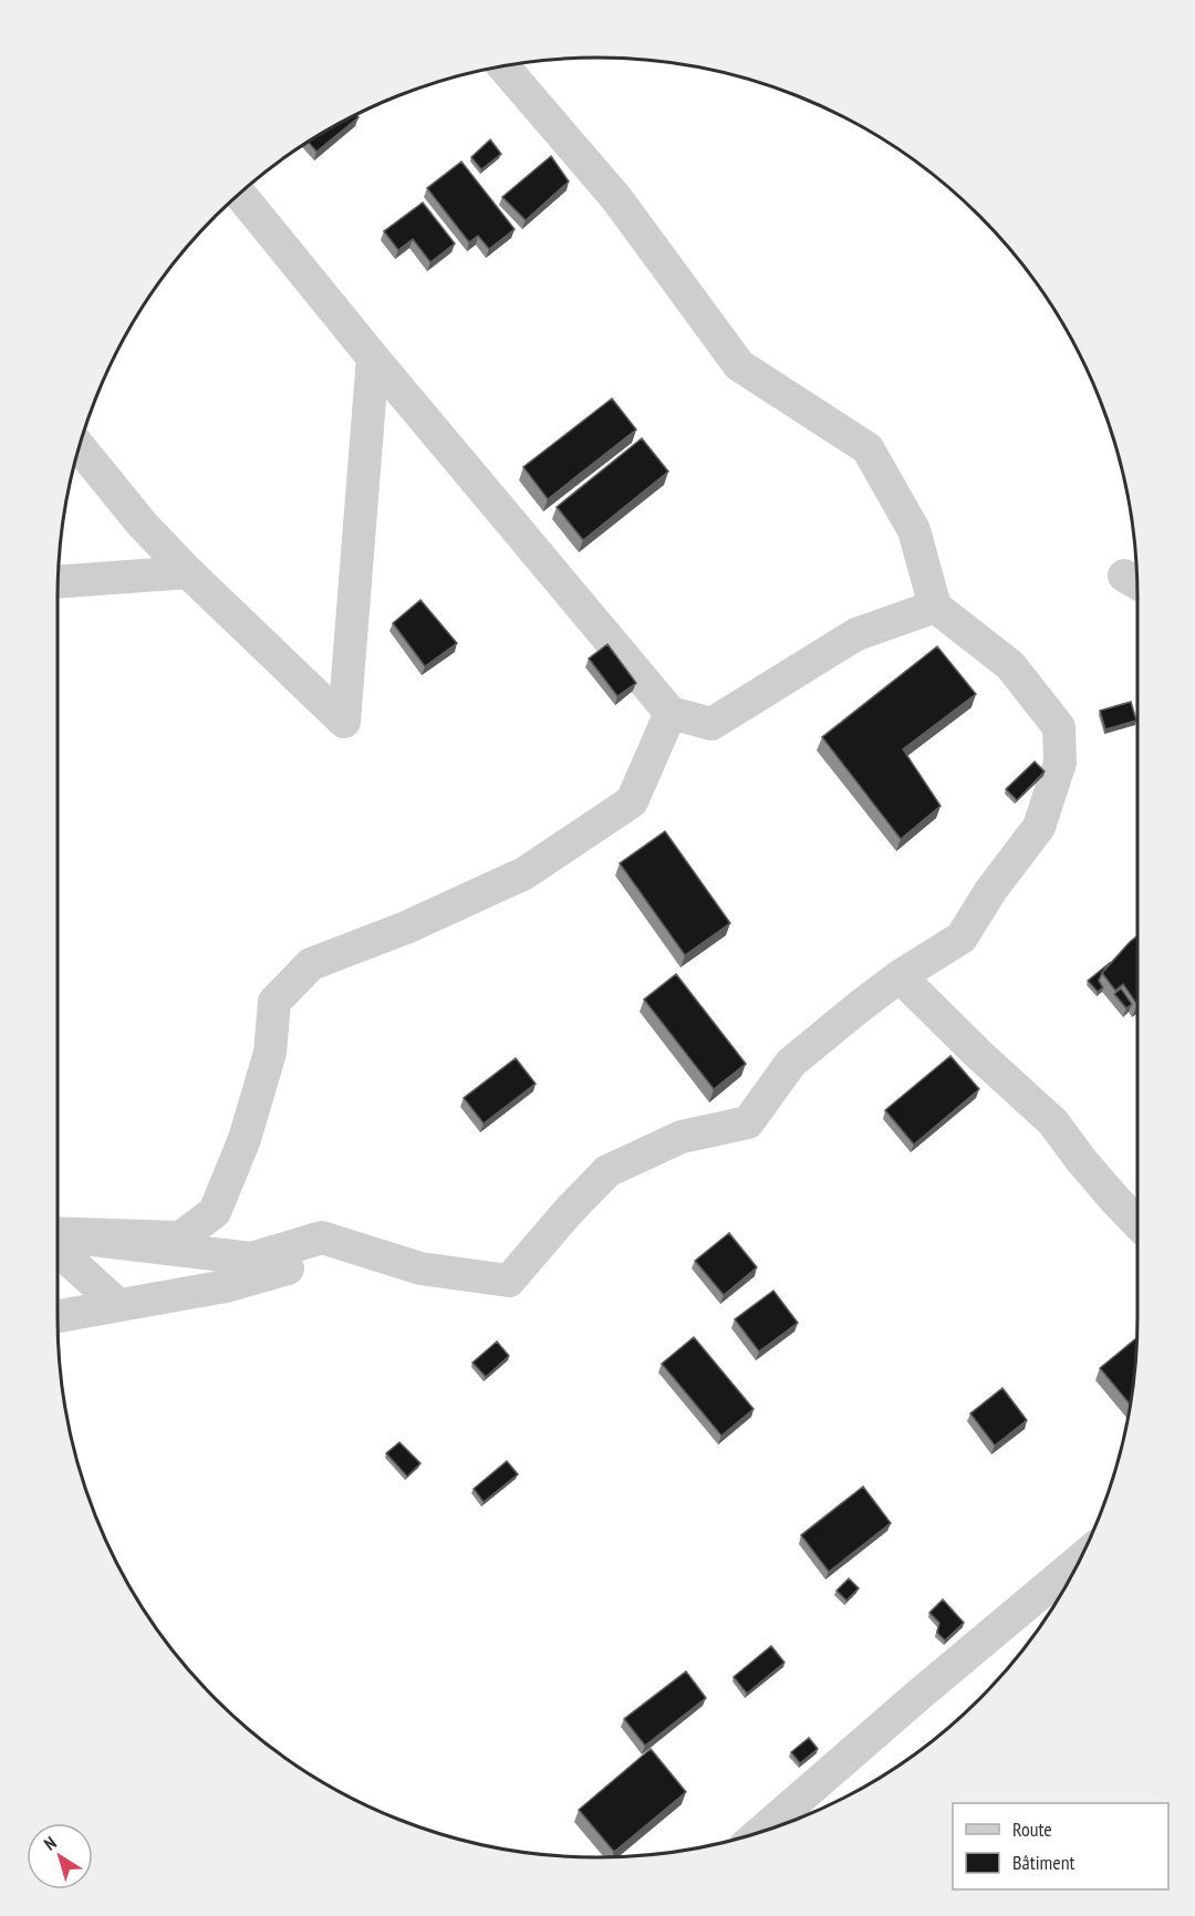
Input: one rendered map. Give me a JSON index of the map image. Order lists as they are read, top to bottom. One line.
{"legend":["Route","Bâtiment"],"north":"top left"}
